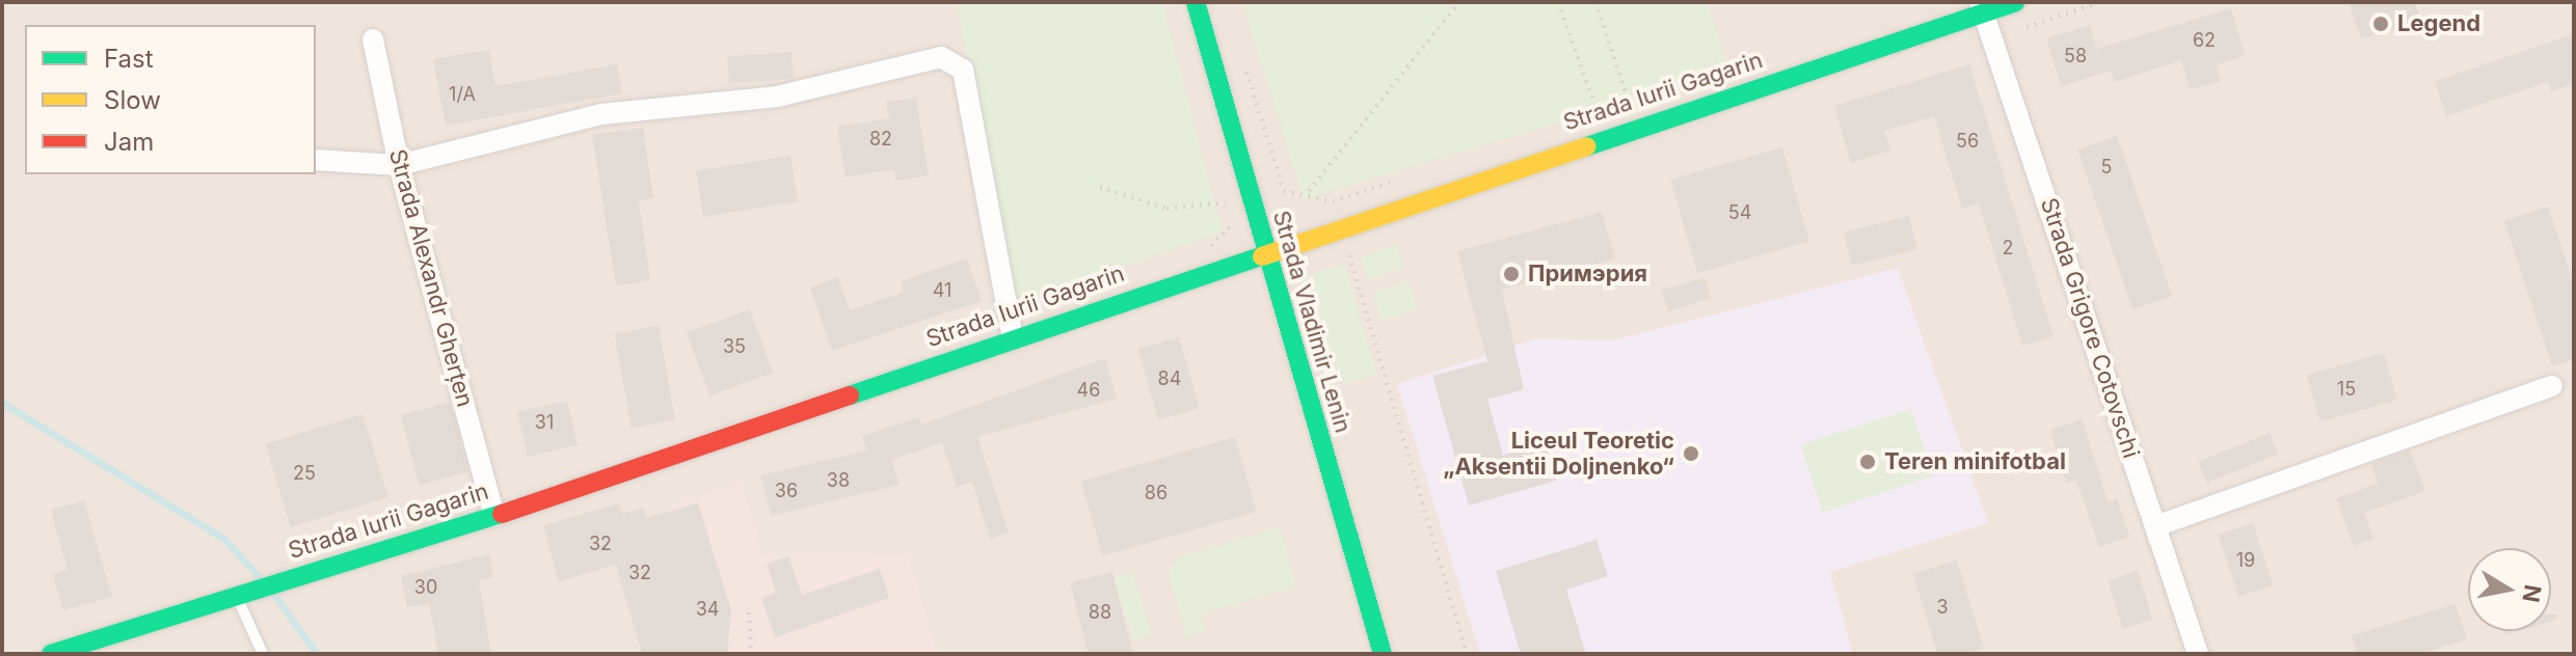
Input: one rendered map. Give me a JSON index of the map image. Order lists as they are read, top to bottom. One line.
{"streets":{"street":["Strada Iurii Gagarin","Strada Alexandr Gherțen","Strada Vladimir Lenin","Strada Grigore Cotovschi"]},"crossings":[["Strada Iurii Gagarin","Strada Alexandr Gherțen"],["Strada Iurii Gagarin","Strada Vladimir Lenin"],["Strada Iurii Gagarin","Strada Grigore Cotovschi"]],"places":["Legend","Примэрия","Liceul Teoretic „Aksentii Doljnenko“","Teren minifotbal"],"house_numbers":["62","58","1/A","82","56","5","54","2","41","35","84","15","46","31","25","38","36","86","32","19","32","30","3","34","88"],"legend":["Fast","Slow","Jam"],"north":"right"}
